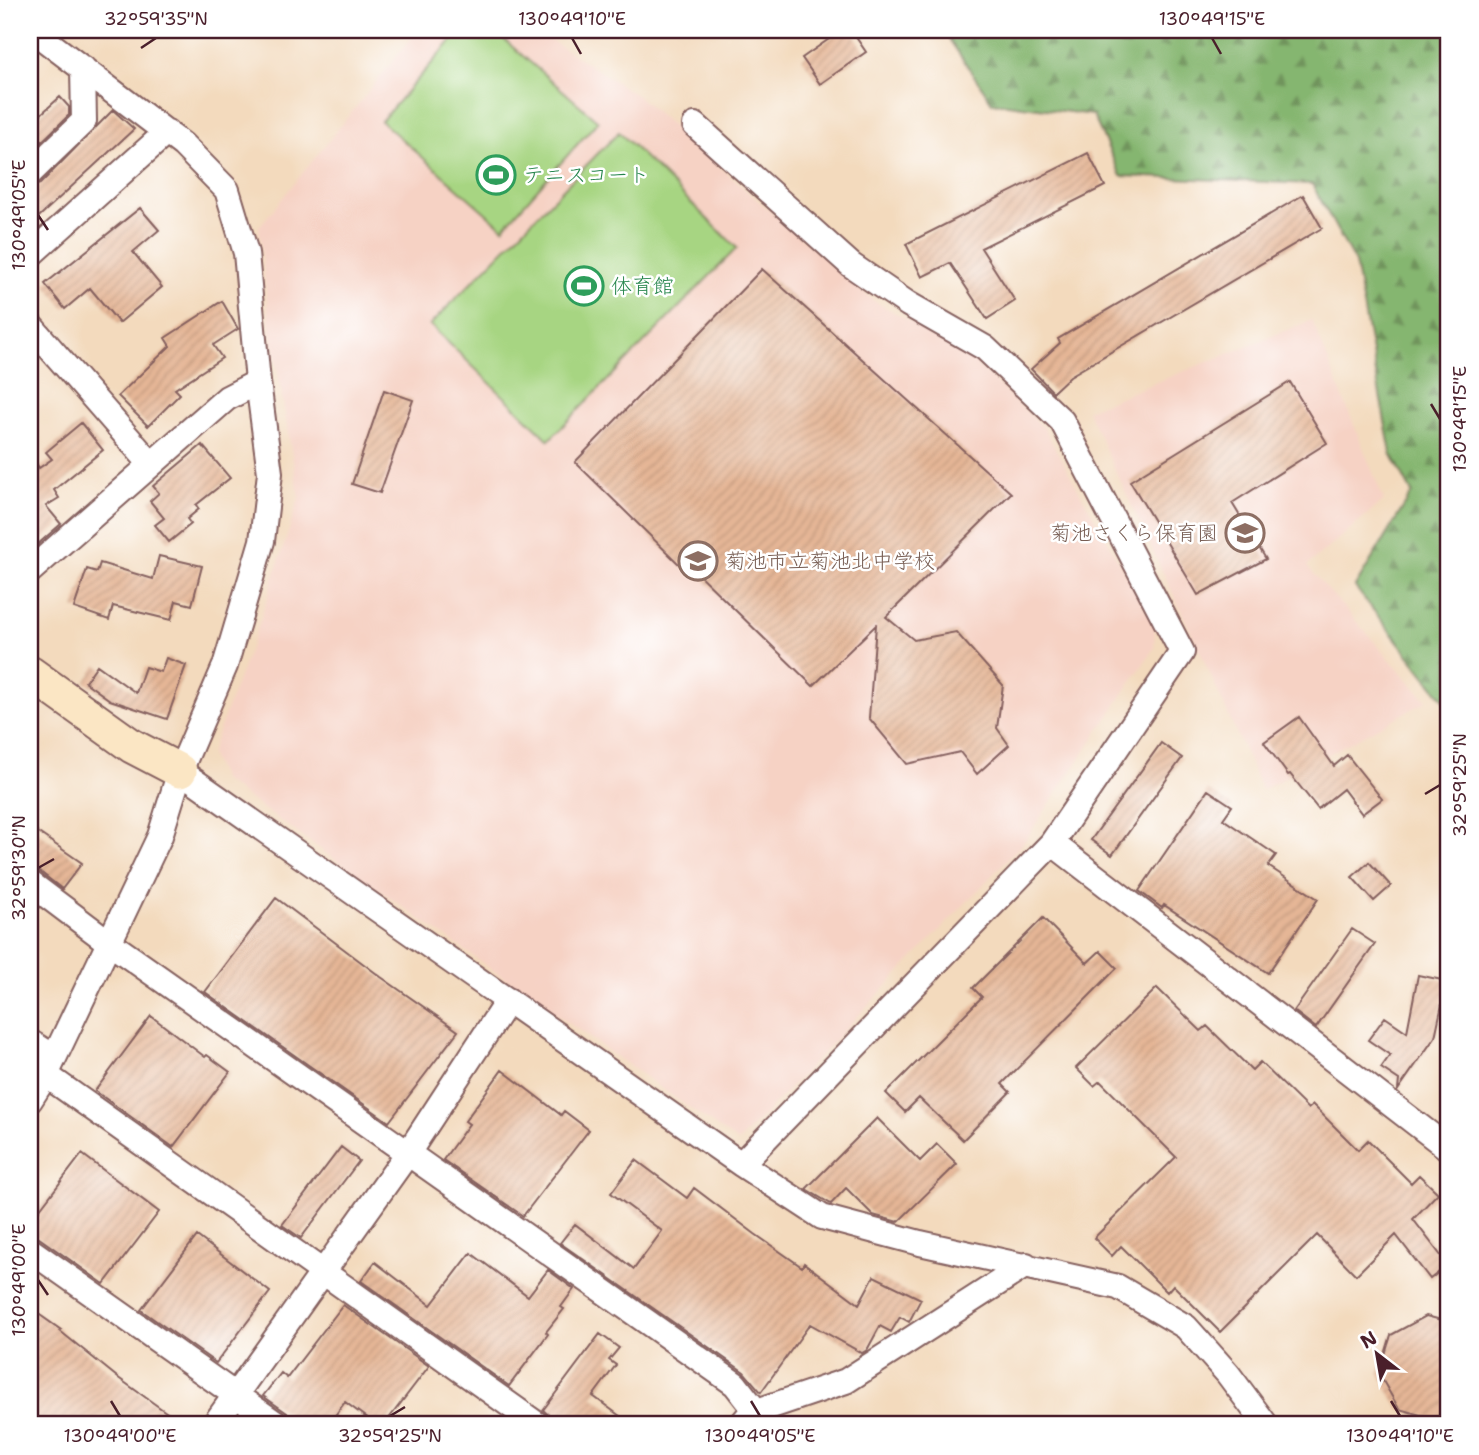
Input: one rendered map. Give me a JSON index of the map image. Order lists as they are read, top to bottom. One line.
{"places":{"sports":["テニスコート","体育館"],"school or university":["菊池さくら保育園","菊池市立菊池北中学校"]},"north":"top left","coordinates":["32°59'35\"N","130°49'10\"E","130°49'15\"E","130°49'05\"E","32°59'25\"N","32°59'30\"N","130°49'00\"E"]}
